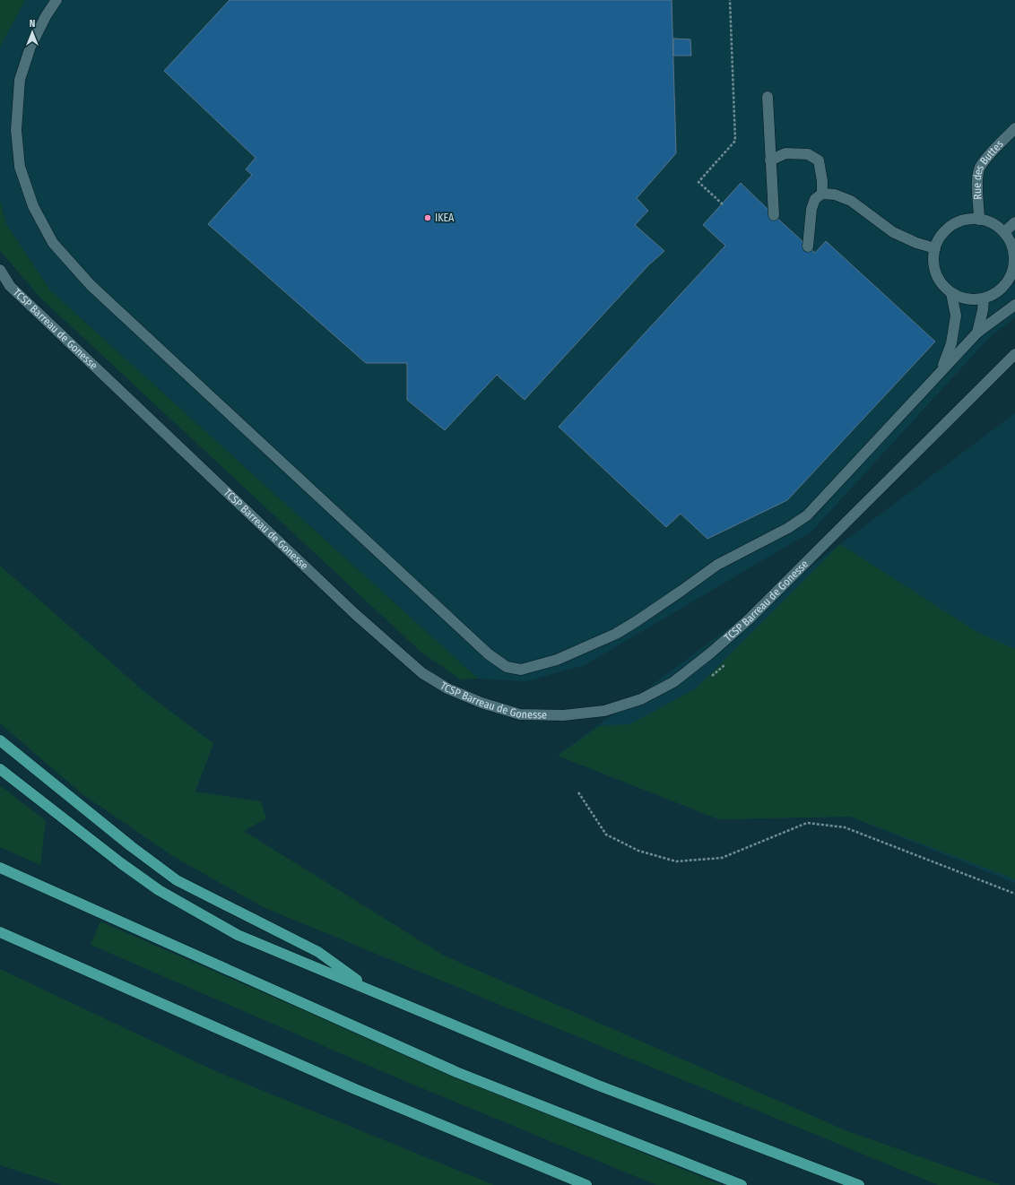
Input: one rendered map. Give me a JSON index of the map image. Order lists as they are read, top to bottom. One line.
{"streets":{"street":["Rue des Buttes","TCSP Barreau de Gonesse"]},"places":["IKEA"],"north":"top"}
